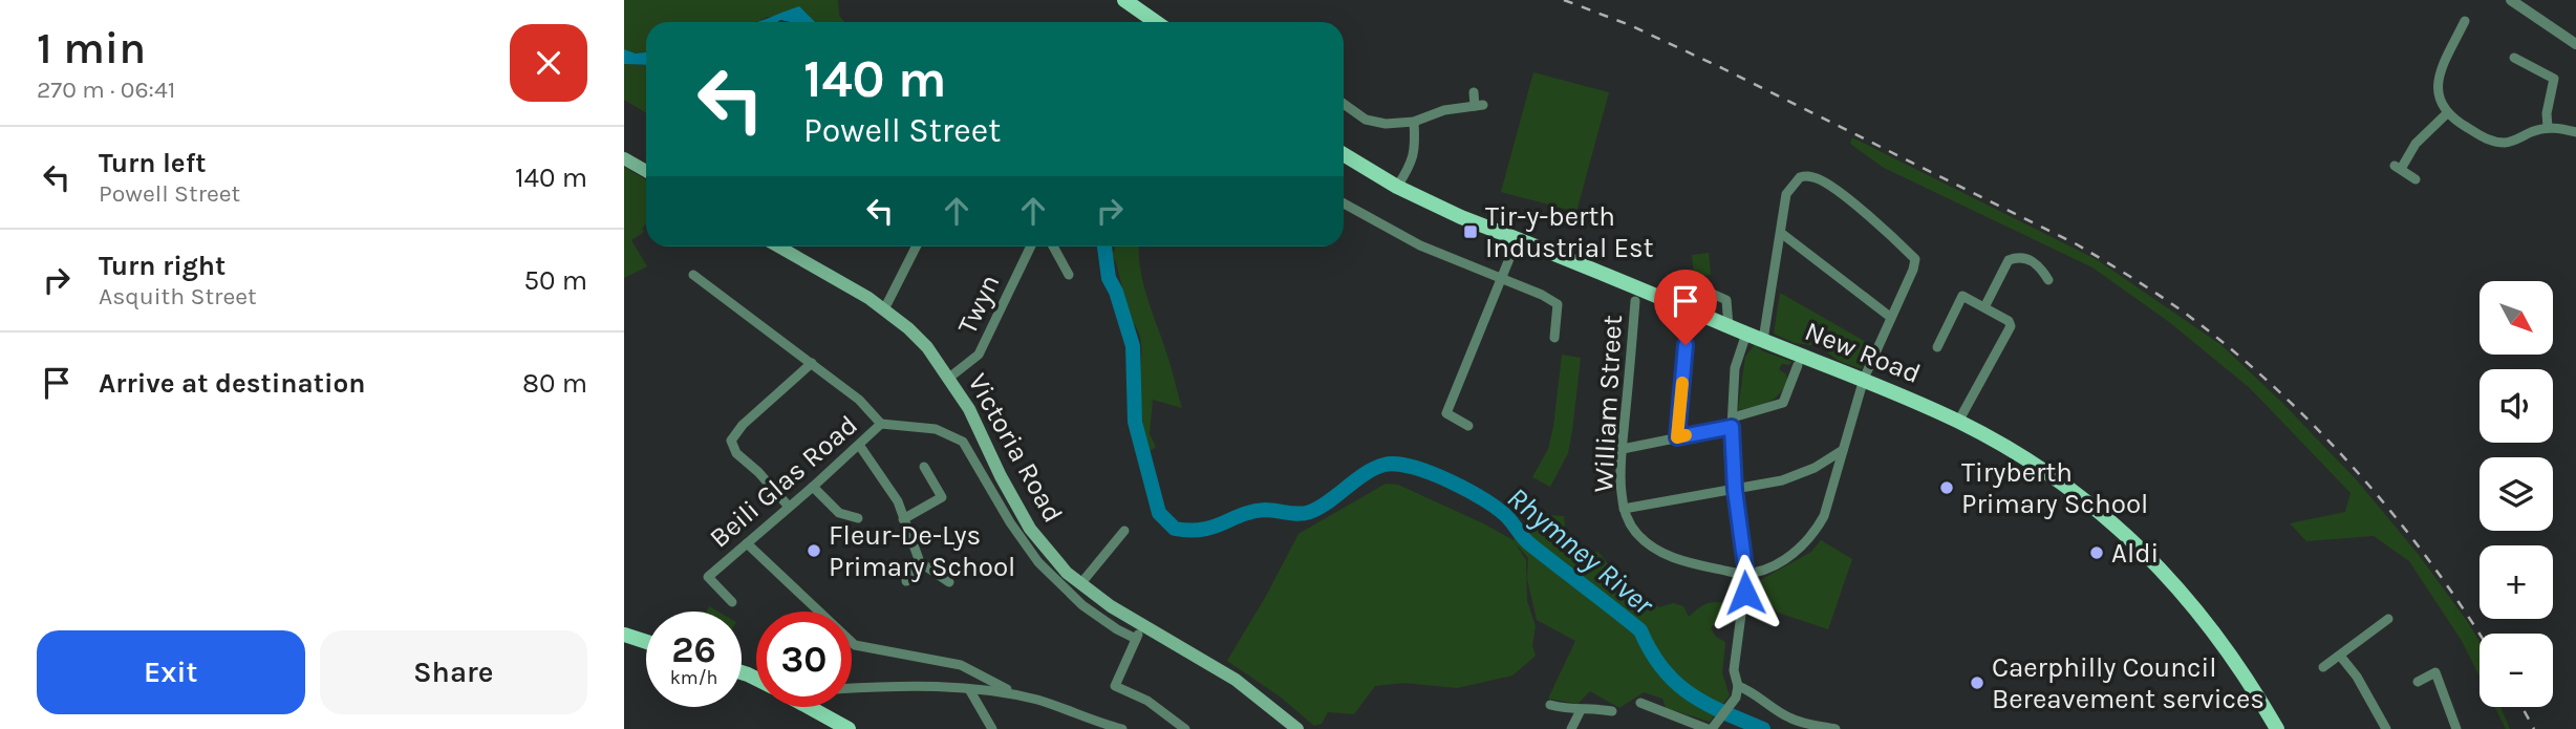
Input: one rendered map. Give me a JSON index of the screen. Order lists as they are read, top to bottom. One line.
{"streets":{"main road":["New Road","Victoria Road"],"street":["Twyn","William Street","Beili Glas Road"]},"crossings":[["Twyn","Victoria Road"]],"water":["Rhymney River"],"places":{"transit":["Tir-y-berth Industrial Est"],"other":["Tiryberth Primary School","Fleur-De-Lys Primary School","Aldi","Caerphilly Council Bereavement services"]},"north":"bottom right","page":{"heading":["1 min","270 m · 06:41"],"turn":["140 m","Powell Street"],"list":[{"name":"Turn left","note":"Powell Street","value":"140 m"},{"name":"Turn right","note":"Asquith Street","value":"50 m"},{"name":"Arrive at destination","value":"80 m"}],"map_buttons":["+","−"],"speed":"26 km/h","limit":"30","buttons":["Exit","Share"]}}
